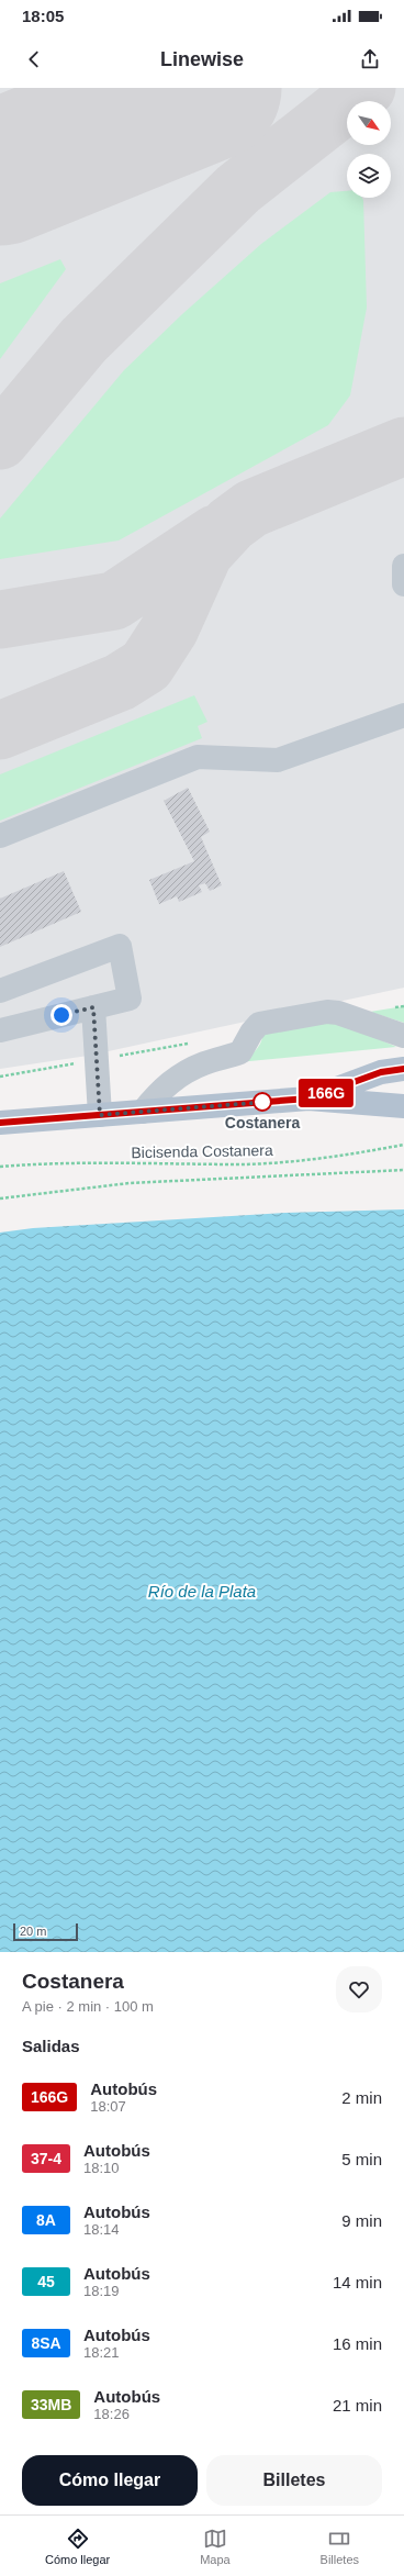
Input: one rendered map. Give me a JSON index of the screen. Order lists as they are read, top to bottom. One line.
{"streets":{"path":["Bicisenda Costanera"]},"water":["Río de la Plata"],"places":["Costanera"],"lines":["bus line 166G"],"scale_bar":"20 m","north":"bottom right","page":{"status":"18:05","header":"Linewise","on_map":"166G","scale":"20 m","heading":[["Costanera","A pie · 2 min · 100 m"],"Salidas"],"list":[{"mark":"166G","name":"Autobús","note":"18:07","value":"2 min"},{"mark":"37-4","name":"Autobús","note":"18:10","value":"5 min"},{"mark":"8A","name":"Autobús","note":"18:14","value":"9 min"},{"mark":"45","name":"Autobús","note":"18:19","value":"14 min"},{"mark":"8SA","name":"Autobús","note":"18:21","value":"16 min"},{"mark":"33MB","name":"Autobús","note":"18:26","value":"21 min"}],"buttons":["Cómo llegar","Billetes"],"tabs":["Cómo llegar","Mapa","Billetes"]}}
